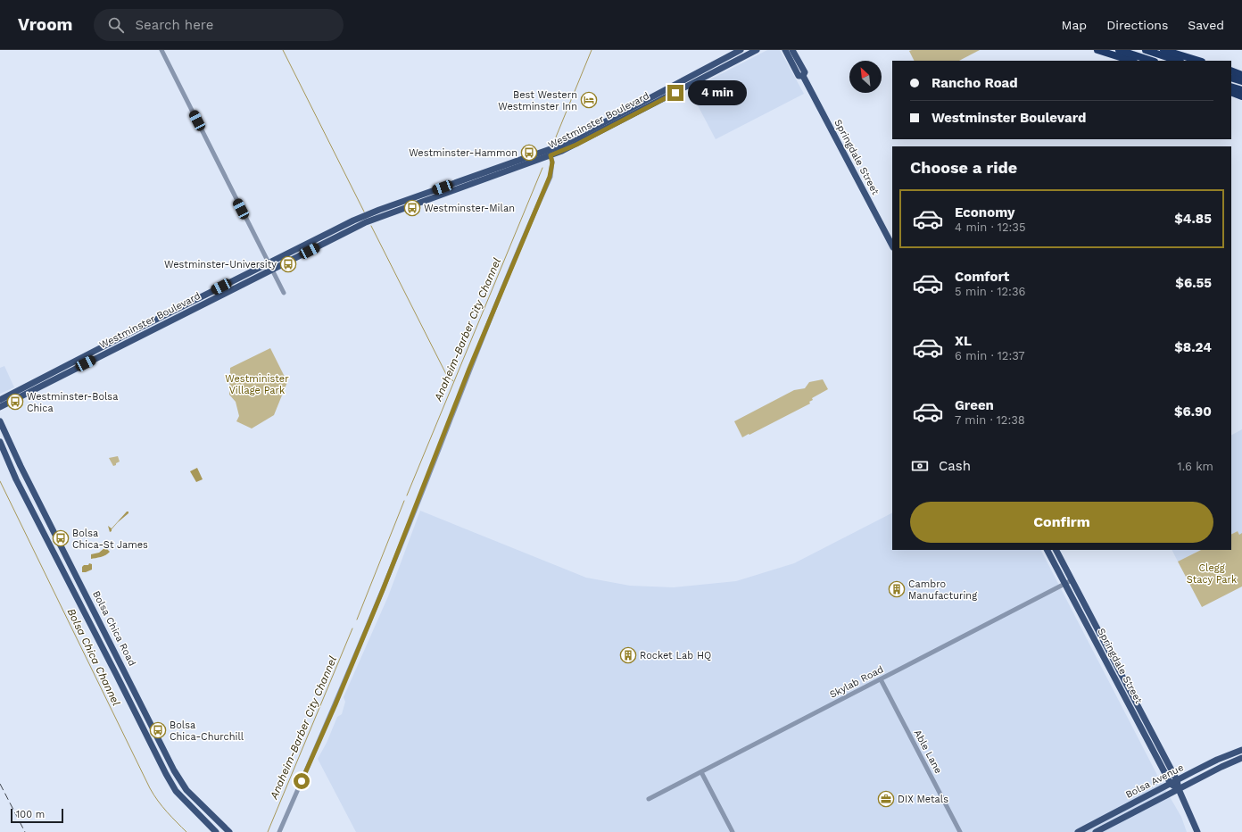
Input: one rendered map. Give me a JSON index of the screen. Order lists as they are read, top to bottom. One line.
{"streets":{"main road":["Westminster Boulevard","Springdale Street","Bolsa Chica Road","Bolsa Avenue"],"street":["Skylab Road","Able Lane"]},"crossings":[["Springdale Street","Skylab Road"],["Springdale Street","Bolsa Avenue"],["Skylab Road","Able Lane"]],"water":["Anaheim-Barber City Channel","Bolsa Chica Channel"],"parks":["Westminister Village Park","Clegg Stacy Park"],"places":{"hotel":["Best Western Westminster Inn"],"bus stop":["Westminster-Hammon","Westminster-Milan","Westminster-University","Westminster-Bolsa Chica","Bolsa Chica-St James","Bolsa Chica-Churchill"],"building":["Cambro Manufacturing","Rocket Lab HQ"],"office":["DIX Metals"]},"scale_bar":"100 m","north":"top left","page":{"header":"Vroom","search":"Search here","nav":["Map","Directions","Saved"],"banner":["Rancho Road","Westminster Boulevard"],"bubble":"4 min","heading":"Choose a ride","list":[{"name":"Economy","note":"4 min · 12:35","value":"$4.85"},{"name":"Comfort","note":"5 min · 12:36","value":"$6.55"},{"name":"XL","note":"6 min · 12:37","value":"$8.24"},{"name":"Green","note":"7 min · 12:38","value":"$6.90"}],"pay":["Cash","1.6 km"],"buttons":"Confirm","scale":"100 m"}}
